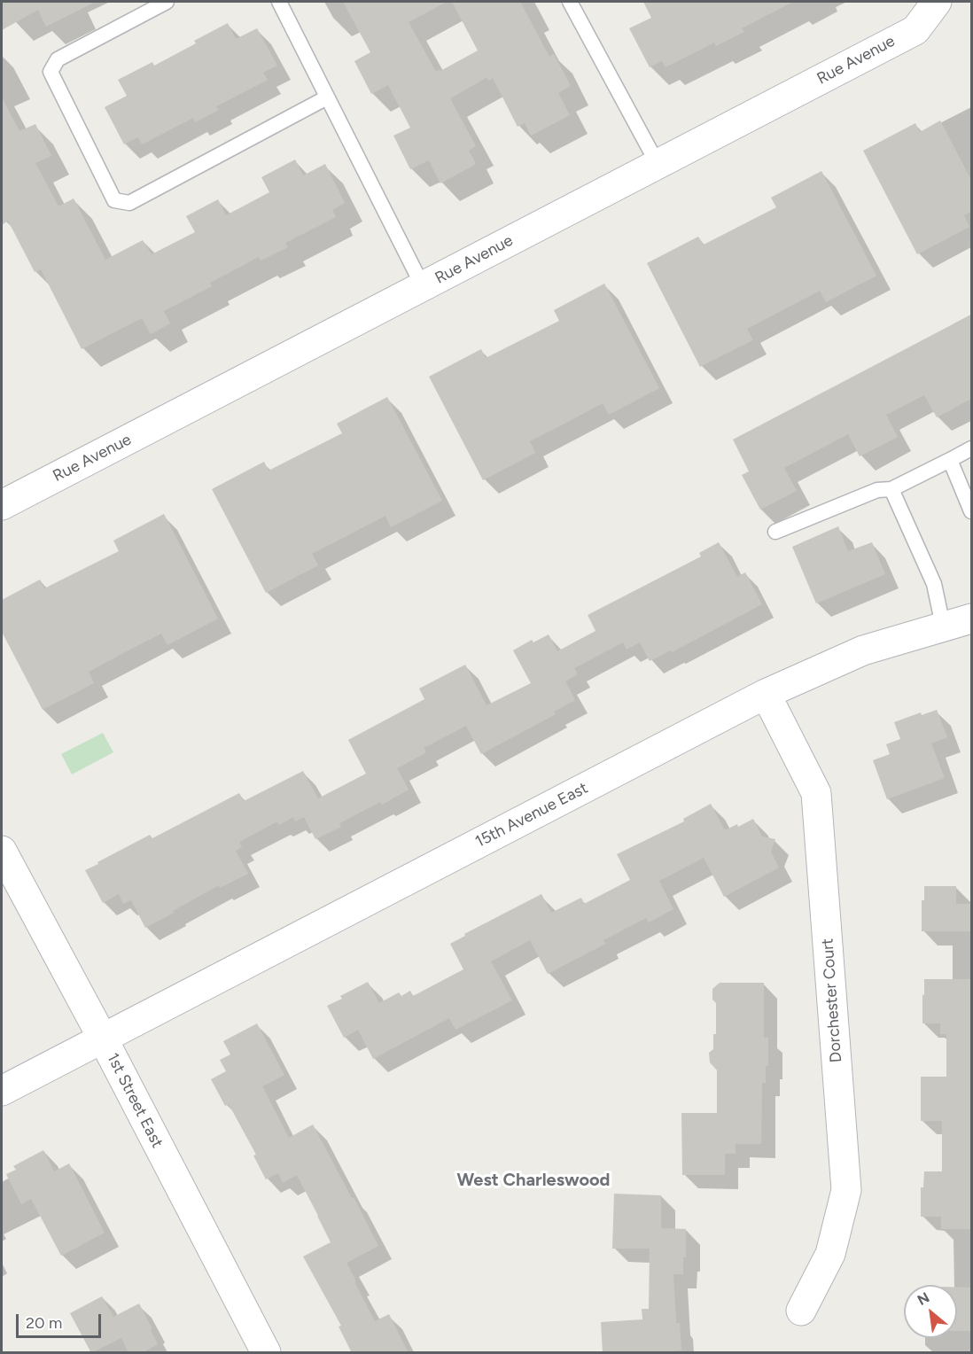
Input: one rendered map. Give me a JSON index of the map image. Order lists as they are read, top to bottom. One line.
{"streets":{"street":["Rue Avenue","15th Avenue East","Dorchester Court","1st Street East"]},"crossings":[["15th Avenue East","Dorchester Court"],["15th Avenue East","1st Street East"]],"districts":["West Charleswood"],"scale_bar":"20 m","north":"top left"}
